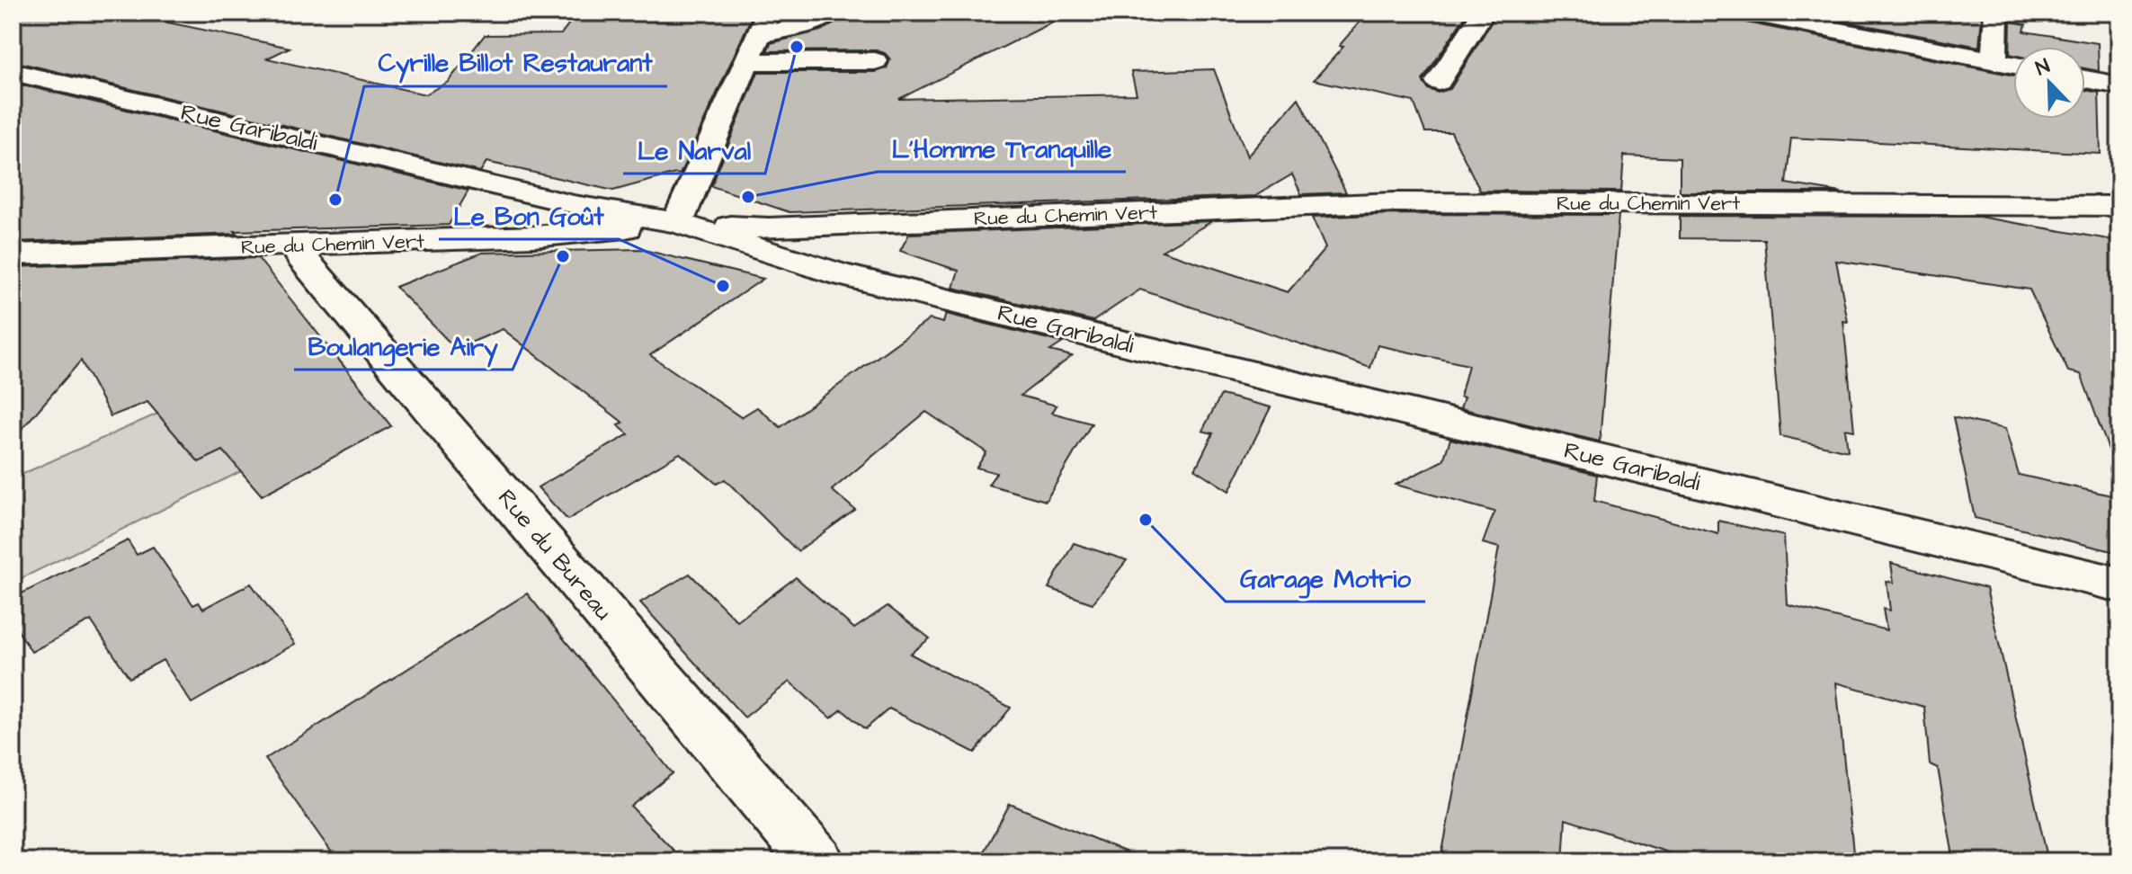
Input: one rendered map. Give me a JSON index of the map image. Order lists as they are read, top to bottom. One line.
{"streets":{"street":["Rue Garibaldi","Rue du Chemin Vert","Rue du Bureau"]},"crossings":[["Rue Garibaldi","Rue du Chemin Vert"],["Rue du Chemin Vert","Rue du Bureau"]],"places":["Le Narval","L'Homme Tranquille","Cyrille Billot Restaurant","Boulangerie Airy","Le Bon Goût","Garage Motrio"],"north":"top left"}
